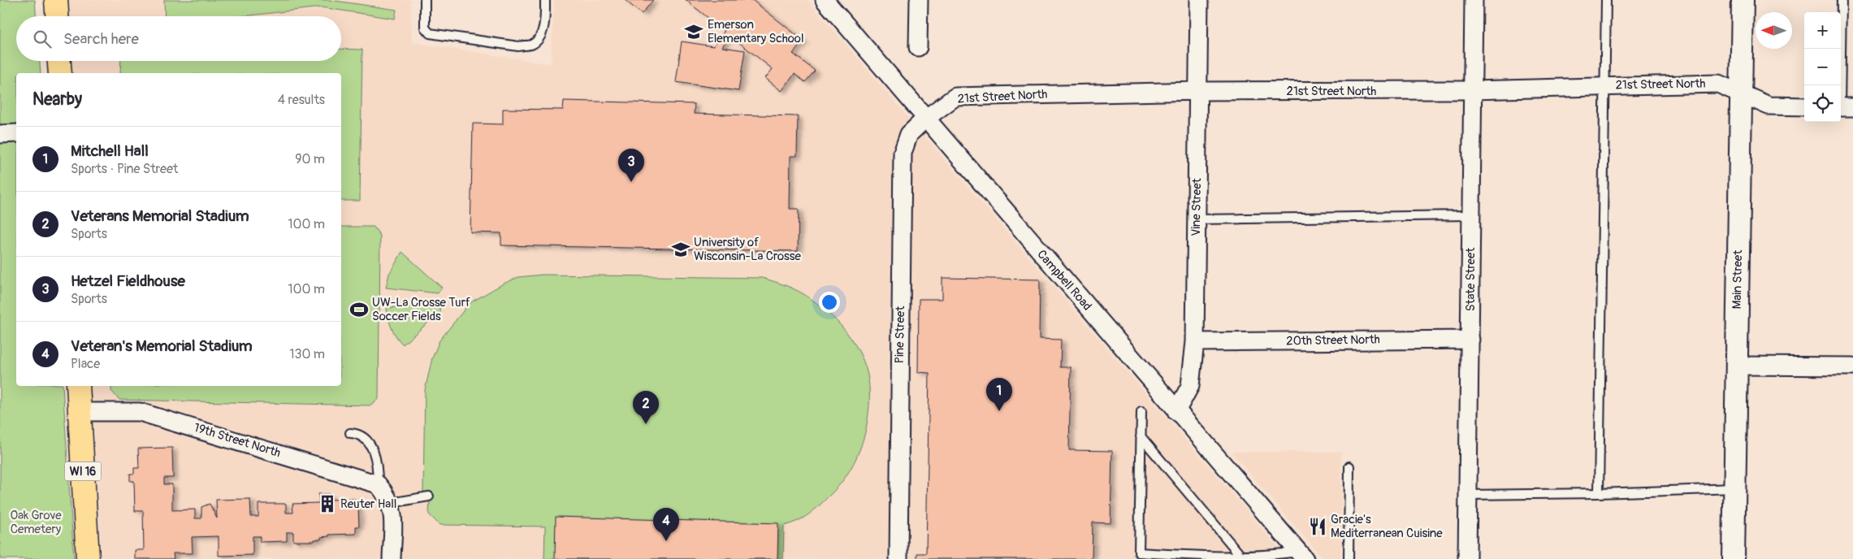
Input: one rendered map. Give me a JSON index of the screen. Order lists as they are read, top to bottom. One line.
{"streets":{"main road":["WI 16"],"street":["21st Street North","Vine Street","State Street","Main Street","Campbell Road","Pine Street","20th Street North","19th Street North"]},"crossings":[["21st Street North","Vine Street"],["21st Street North","State Street"],["21st Street North","Main Street"],["21st Street North","Campbell Road"],["21st Street North","Pine Street"],["Vine Street","Campbell Road"],["Vine Street","20th Street North"],["State Street","20th Street North"],["Campbell Road","Pine Street"],["19th Street North","WI 16"]],"parks":["Oak Grove Cemetery"],"places":{"school or university":["Emerson Elementary School","University of Wisconsin-La Crosse"],"sports":["UW-La Crosse Turf Soccer Fields"],"building":["Reuter Hall"],"restaurant":["Gracie's Mediterranean Cuisine"]},"north":"left","page":{"map_buttons":["+","−"],"search":"Search here","heading":["Nearby","4 results"],"list":[{"mark":"1","name":"Mitchell Hall","note":"Sports · Pine Street","value":"90 m"},{"mark":"2","name":"Veterans Memorial Stadium","note":"Sports","value":"100 m"},{"mark":"3","name":"Hetzel Fieldhouse","note":"Sports","value":"100 m"},{"mark":"4","name":"Veteran's Memorial Stadium","note":"Place","value":"130 m"}],"pins":["3","1","2","4"]}}
